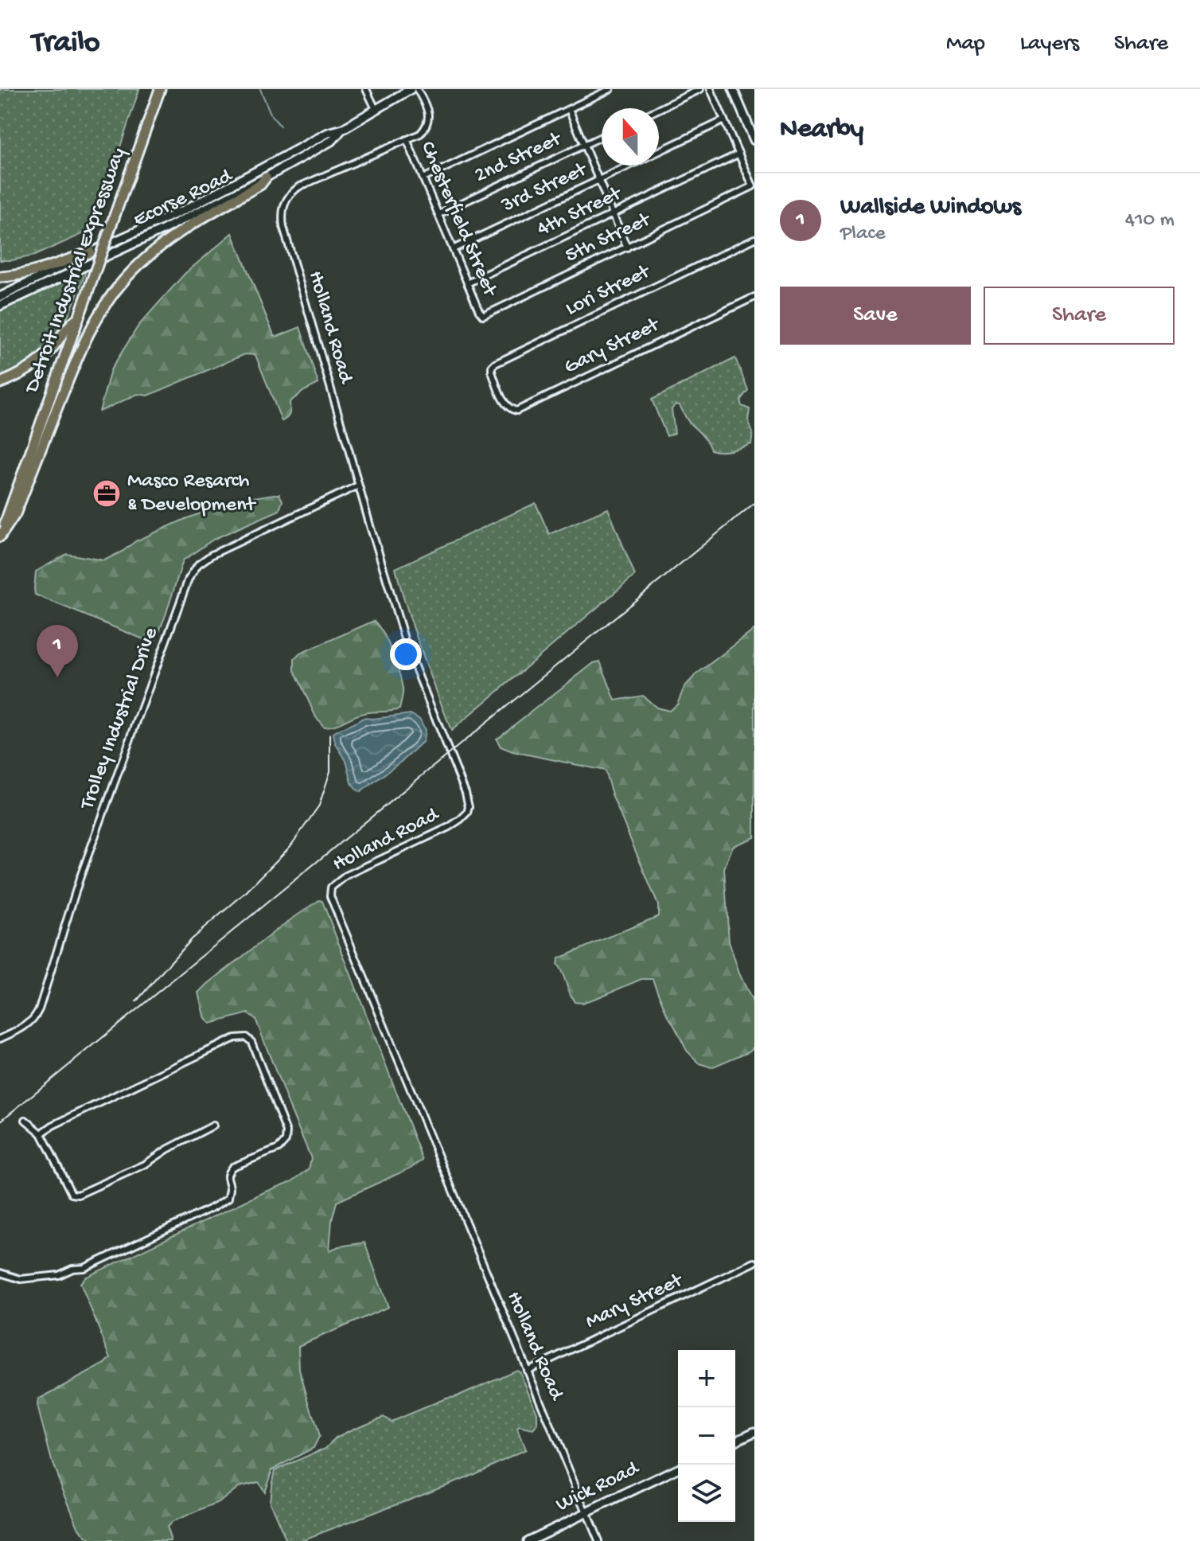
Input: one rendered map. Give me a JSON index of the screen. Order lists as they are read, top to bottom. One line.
{"streets":{"highway":["Detroit Industrial Expressway"],"main road":["Ecorse Road","Wick Road"],"street":["2nd Street","3rd Street","4th Street","Chesterfield Street","5th Street","Lori Street","Holland Road","Gary Street","Trolley Industrial Drive","Mary Street"]},"crossings":[["2nd Street","Chesterfield Street"],["3rd Street","Chesterfield Street"],["4th Street","Chesterfield Street"],["4th Street","5th Street"],["Chesterfield Street","5th Street"],["Chesterfield Street","Holland Road"],["Lori Street","Gary Street"],["Holland Road","Trolley Industrial Drive"],["Holland Road","Mary Street"],["Holland Road","Wick Road"]],"places":{"office":["Masco Resarch & Development"]},"north":"top","page":{"header":"Trailo","nav":["Map","Layers","Share"],"heading":"Nearby","list":[{"mark":"1","name":"Wallside Windows","note":"Place","value":"410 m"}],"buttons":["Save","Share"],"pins":"1","map_buttons":["+","−"]}}
